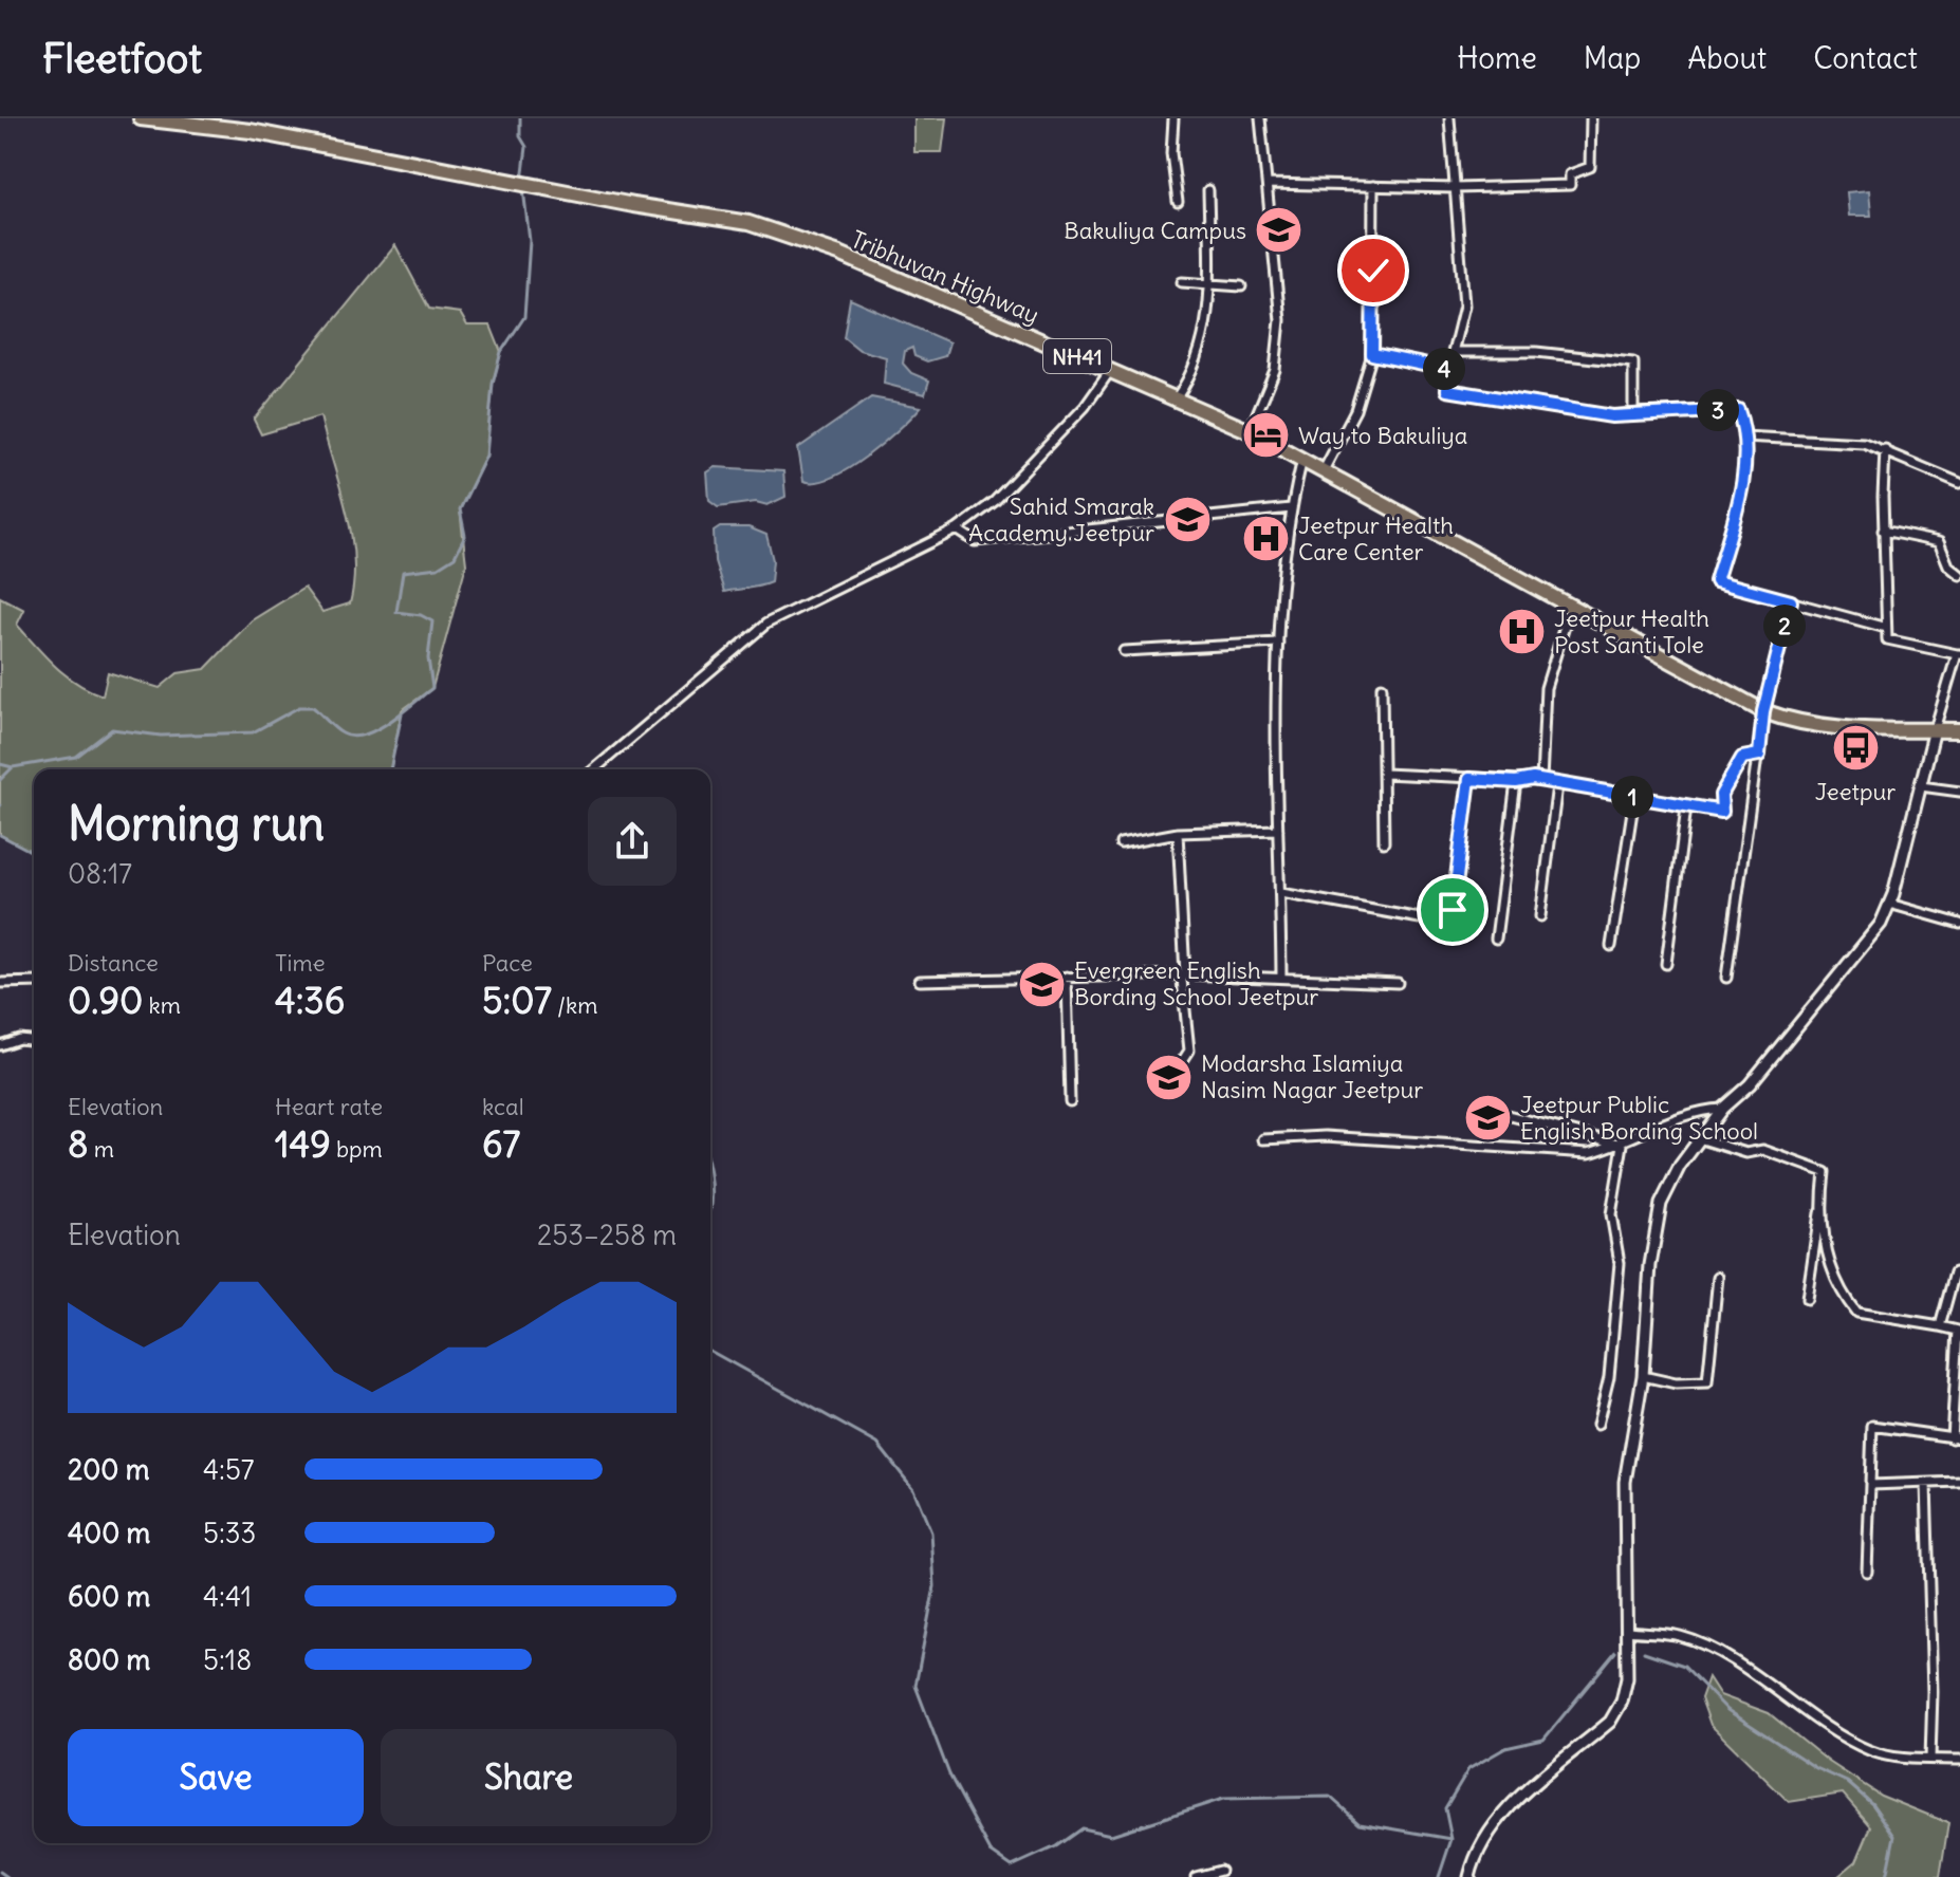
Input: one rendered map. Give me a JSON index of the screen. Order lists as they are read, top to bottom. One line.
{"streets":{"highway":["Tribhuvan Highway","NH41"]},"places":{"school or university":["Bakuliya Campus","Sahid Smarak Academy Jeetpur","Evergreen English Bording School Jeetpur","Modarsha Islamiya Nasim Nagar Jeetpur","Jeetpur Public English Bording School"],"hotel":["Way to Bakuliya"],"hospital":["Jeetpur Health Care Center","Jeetpur Health Post Santi Tole"],"bus stop":["Jeetpur"]},"page":{"header":"Fleetfoot","nav":["Home","Map","About","Contact"],"pins":["4","3","2","1"],"heading":["Morning run","08:17"],"stats":[["Distance","0.90 km"],["Time","4:36"],["Pace","5:07 /km"],["Elevation","8 m"],["Heart rate","149 bpm"],["kcal","67"]],"chart":["Elevation","253–258 m"],"list":[{"name":"200 m","note":"4:57"},{"name":"400 m","note":"5:33"},{"name":"600 m","note":"4:41"},{"name":"800 m","note":"5:18"}],"buttons":["Save","Share"]}}
